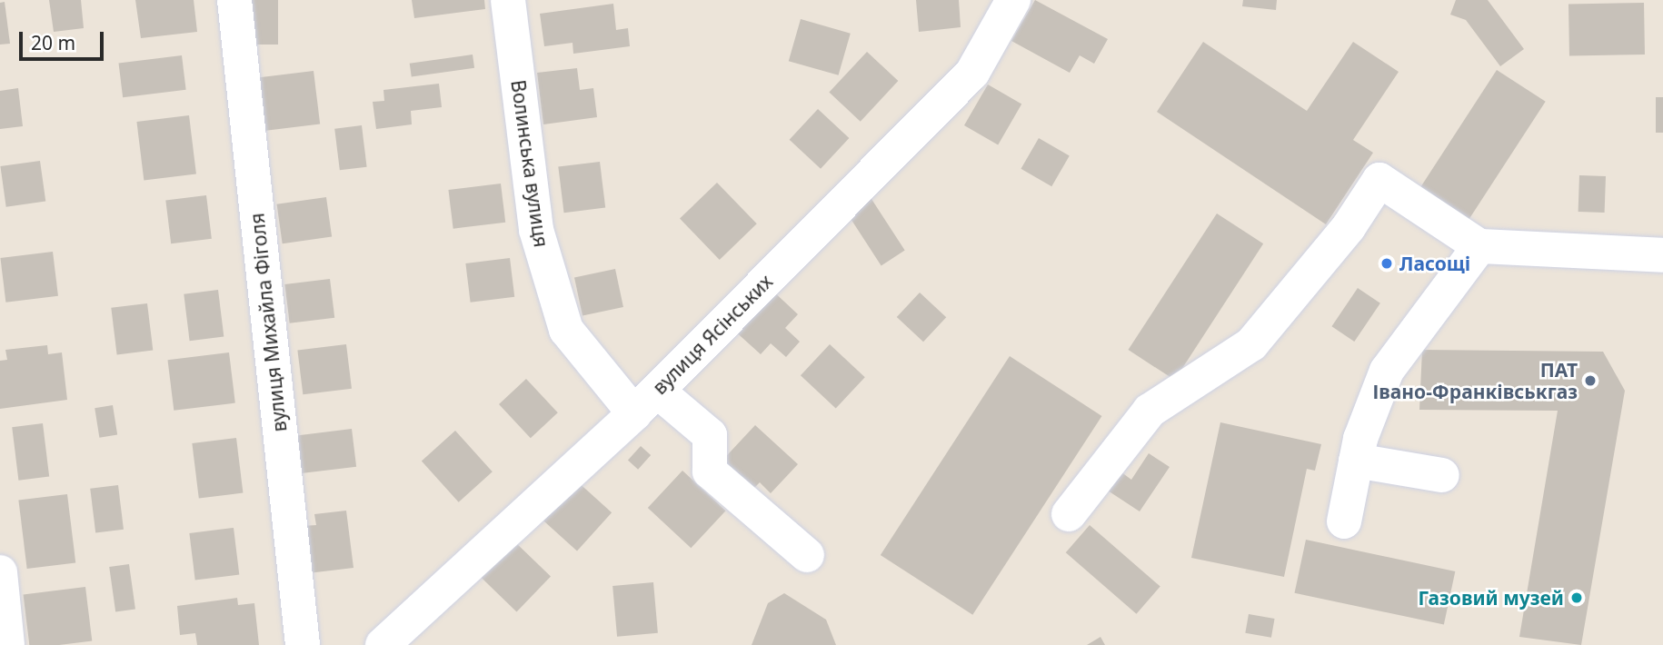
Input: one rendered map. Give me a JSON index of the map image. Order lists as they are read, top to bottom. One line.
{"streets":{"street":["Волинська вулиця","вулиця Михайла Фіголя","вулиця Ясінських"]},"crossings":[["Волинська вулиця","вулиця Ясінських"]],"places":["Ласощі","ПАТ Івано-Франківськгаз","Газовий музей"],"scale_bar":"20 m"}
